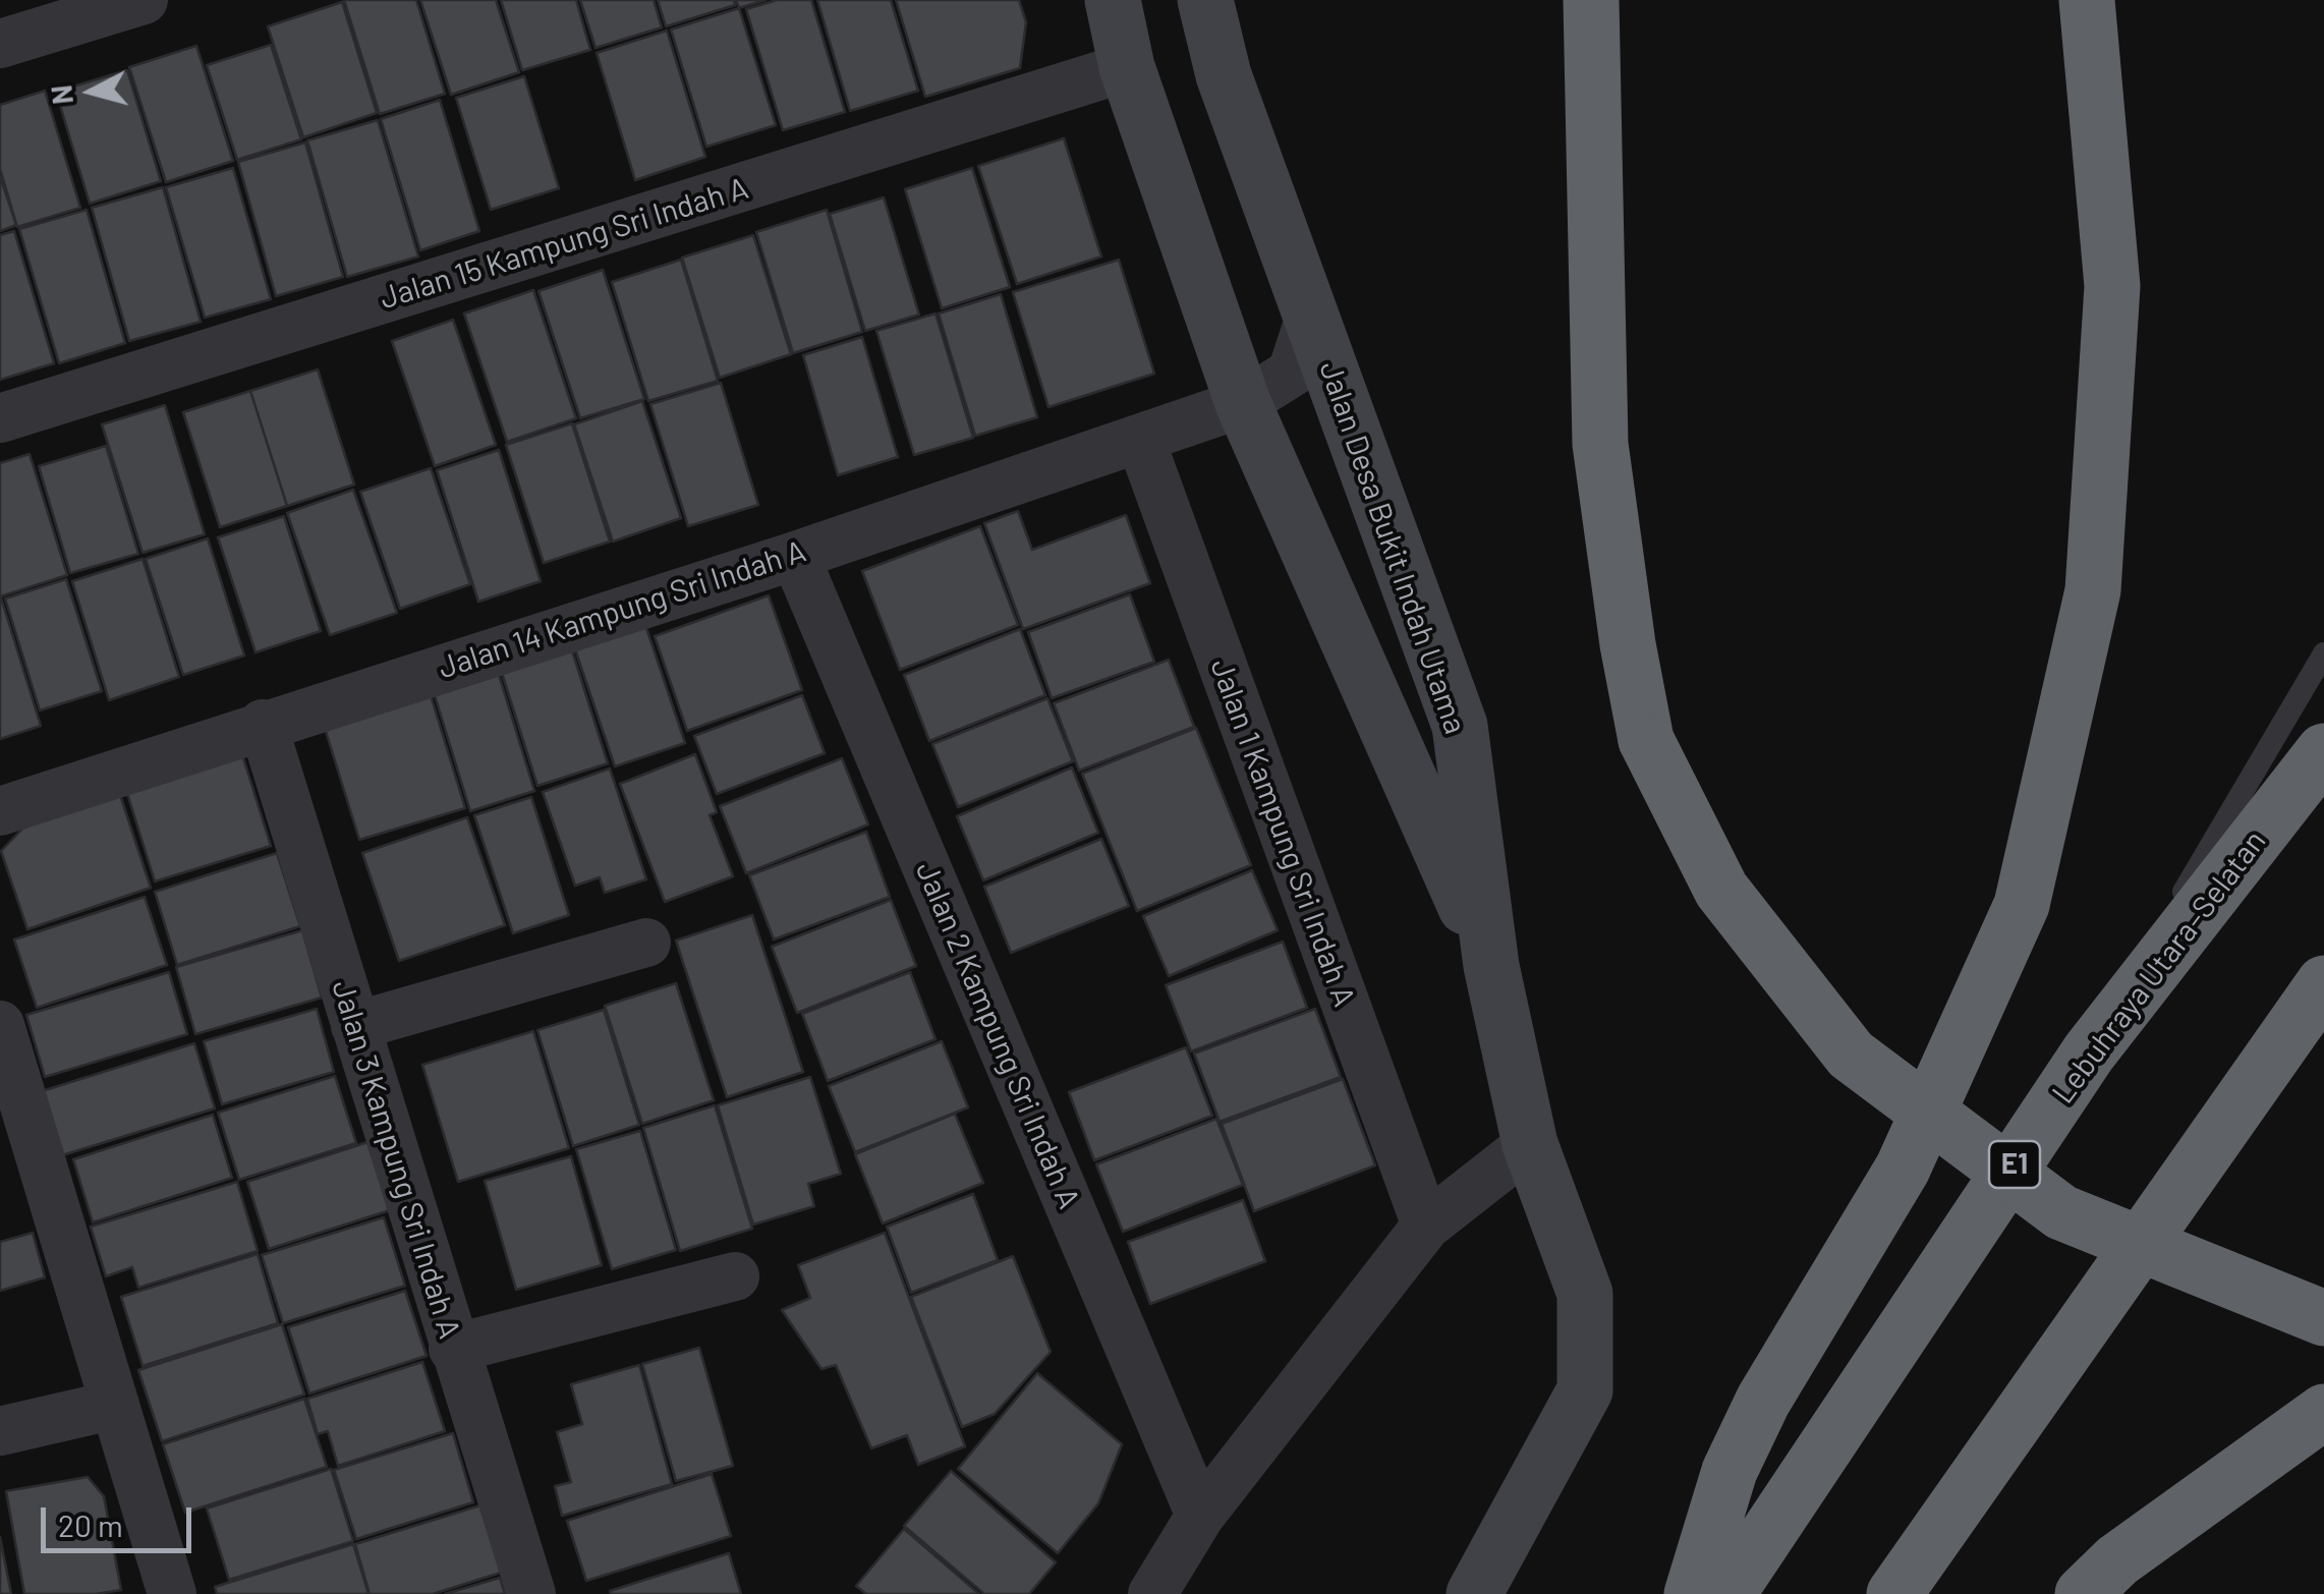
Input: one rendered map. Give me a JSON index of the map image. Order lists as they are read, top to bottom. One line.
{"streets":{"highway":["Lebuhraya Utara–Selatan","E1"],"street":["Jalan 15 Kampung Sri Indah A","Jalan Desa Bukit Indah Utama","Jalan 14 Kampung Sri Indah A","Jalan 1 Kampung Sri Indah A","Jalan 2 Kampung Sri Indah A","Jalan 3 Kampung Sri Indah A"]},"crossings":[["Jalan 15 Kampung Sri Indah A","Jalan Desa Bukit Indah Utama"],["Jalan Desa Bukit Indah Utama","Jalan 14 Kampung Sri Indah A"],["Jalan 14 Kampung Sri Indah A","Jalan 1 Kampung Sri Indah A"],["Jalan 14 Kampung Sri Indah A","Jalan 2 Kampung Sri Indah A"],["Jalan 14 Kampung Sri Indah A","Jalan 3 Kampung Sri Indah A"]],"scale_bar":"20 m","north":"left"}
